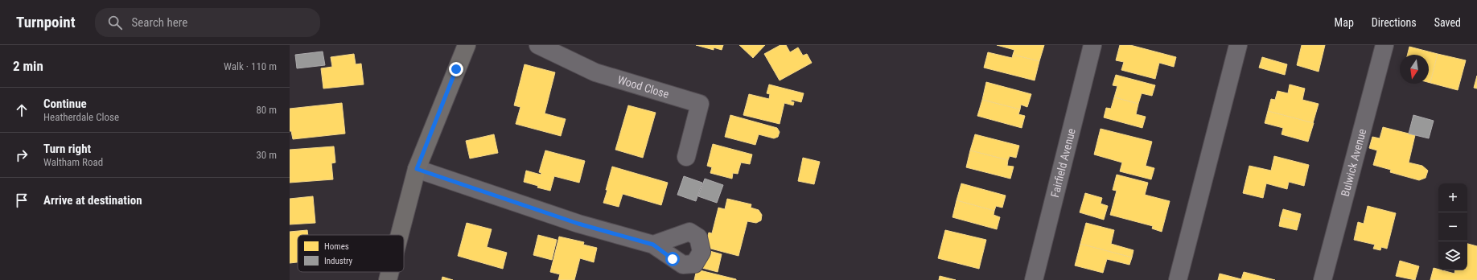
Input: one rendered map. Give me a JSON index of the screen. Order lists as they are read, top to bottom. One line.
{"streets":{"street":["Wood Close","Fairfield Avenue","Bulwick Avenue"]},"legend":["Homes","Industry"],"north":"bottom","page":{"header":"Turnpoint","search":"Search here","nav":["Map","Directions","Saved"],"heading":["2 min","Walk · 110 m"],"list":[["Continue","Heatherdale Close","80 m"],["Turn right","Waltham Road","30 m"],"Arrive at destination"],"map_buttons":["+","−"]}}
